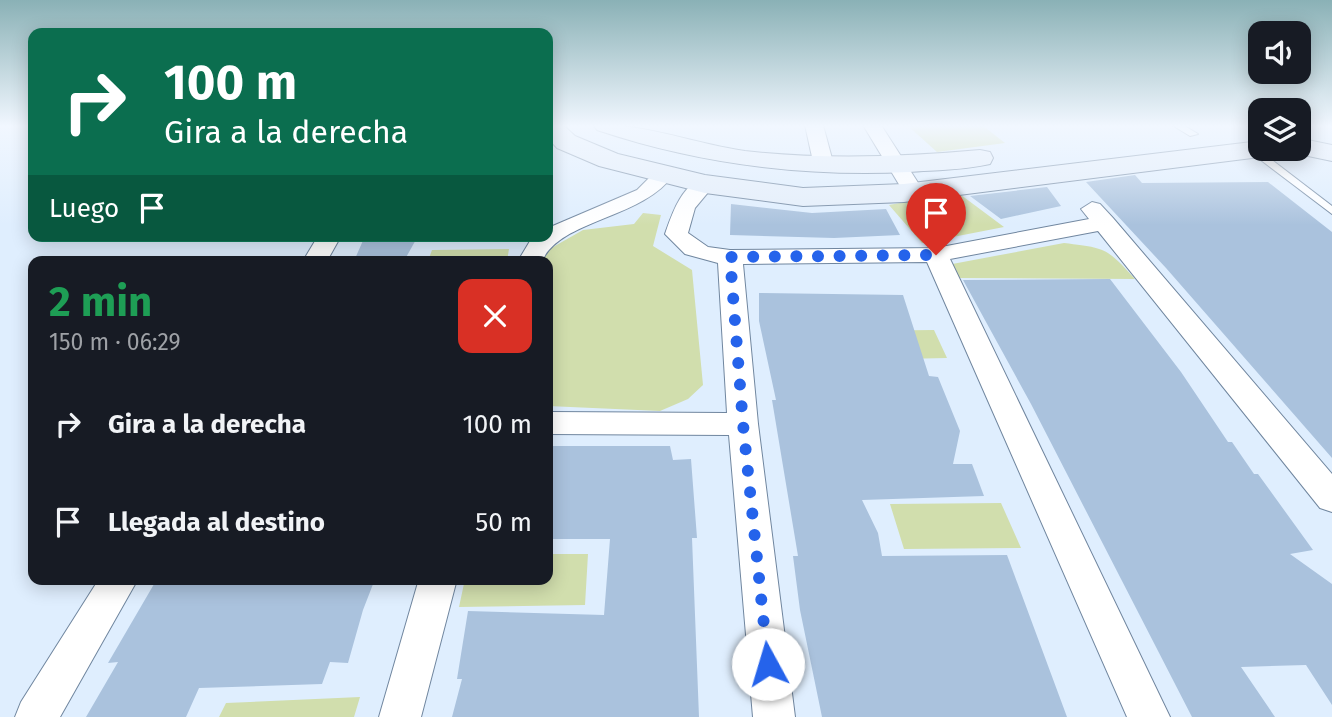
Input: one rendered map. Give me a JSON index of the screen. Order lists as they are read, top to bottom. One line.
{"page":{"turn":["100 m","Gira a la derecha"],"then":"Luego","heading":["2 min","150 m · 06:29"],"list":[{"name":"Gira a la derecha","value":"100 m"},{"name":"Llegada al destino","value":"50 m"}]}}
